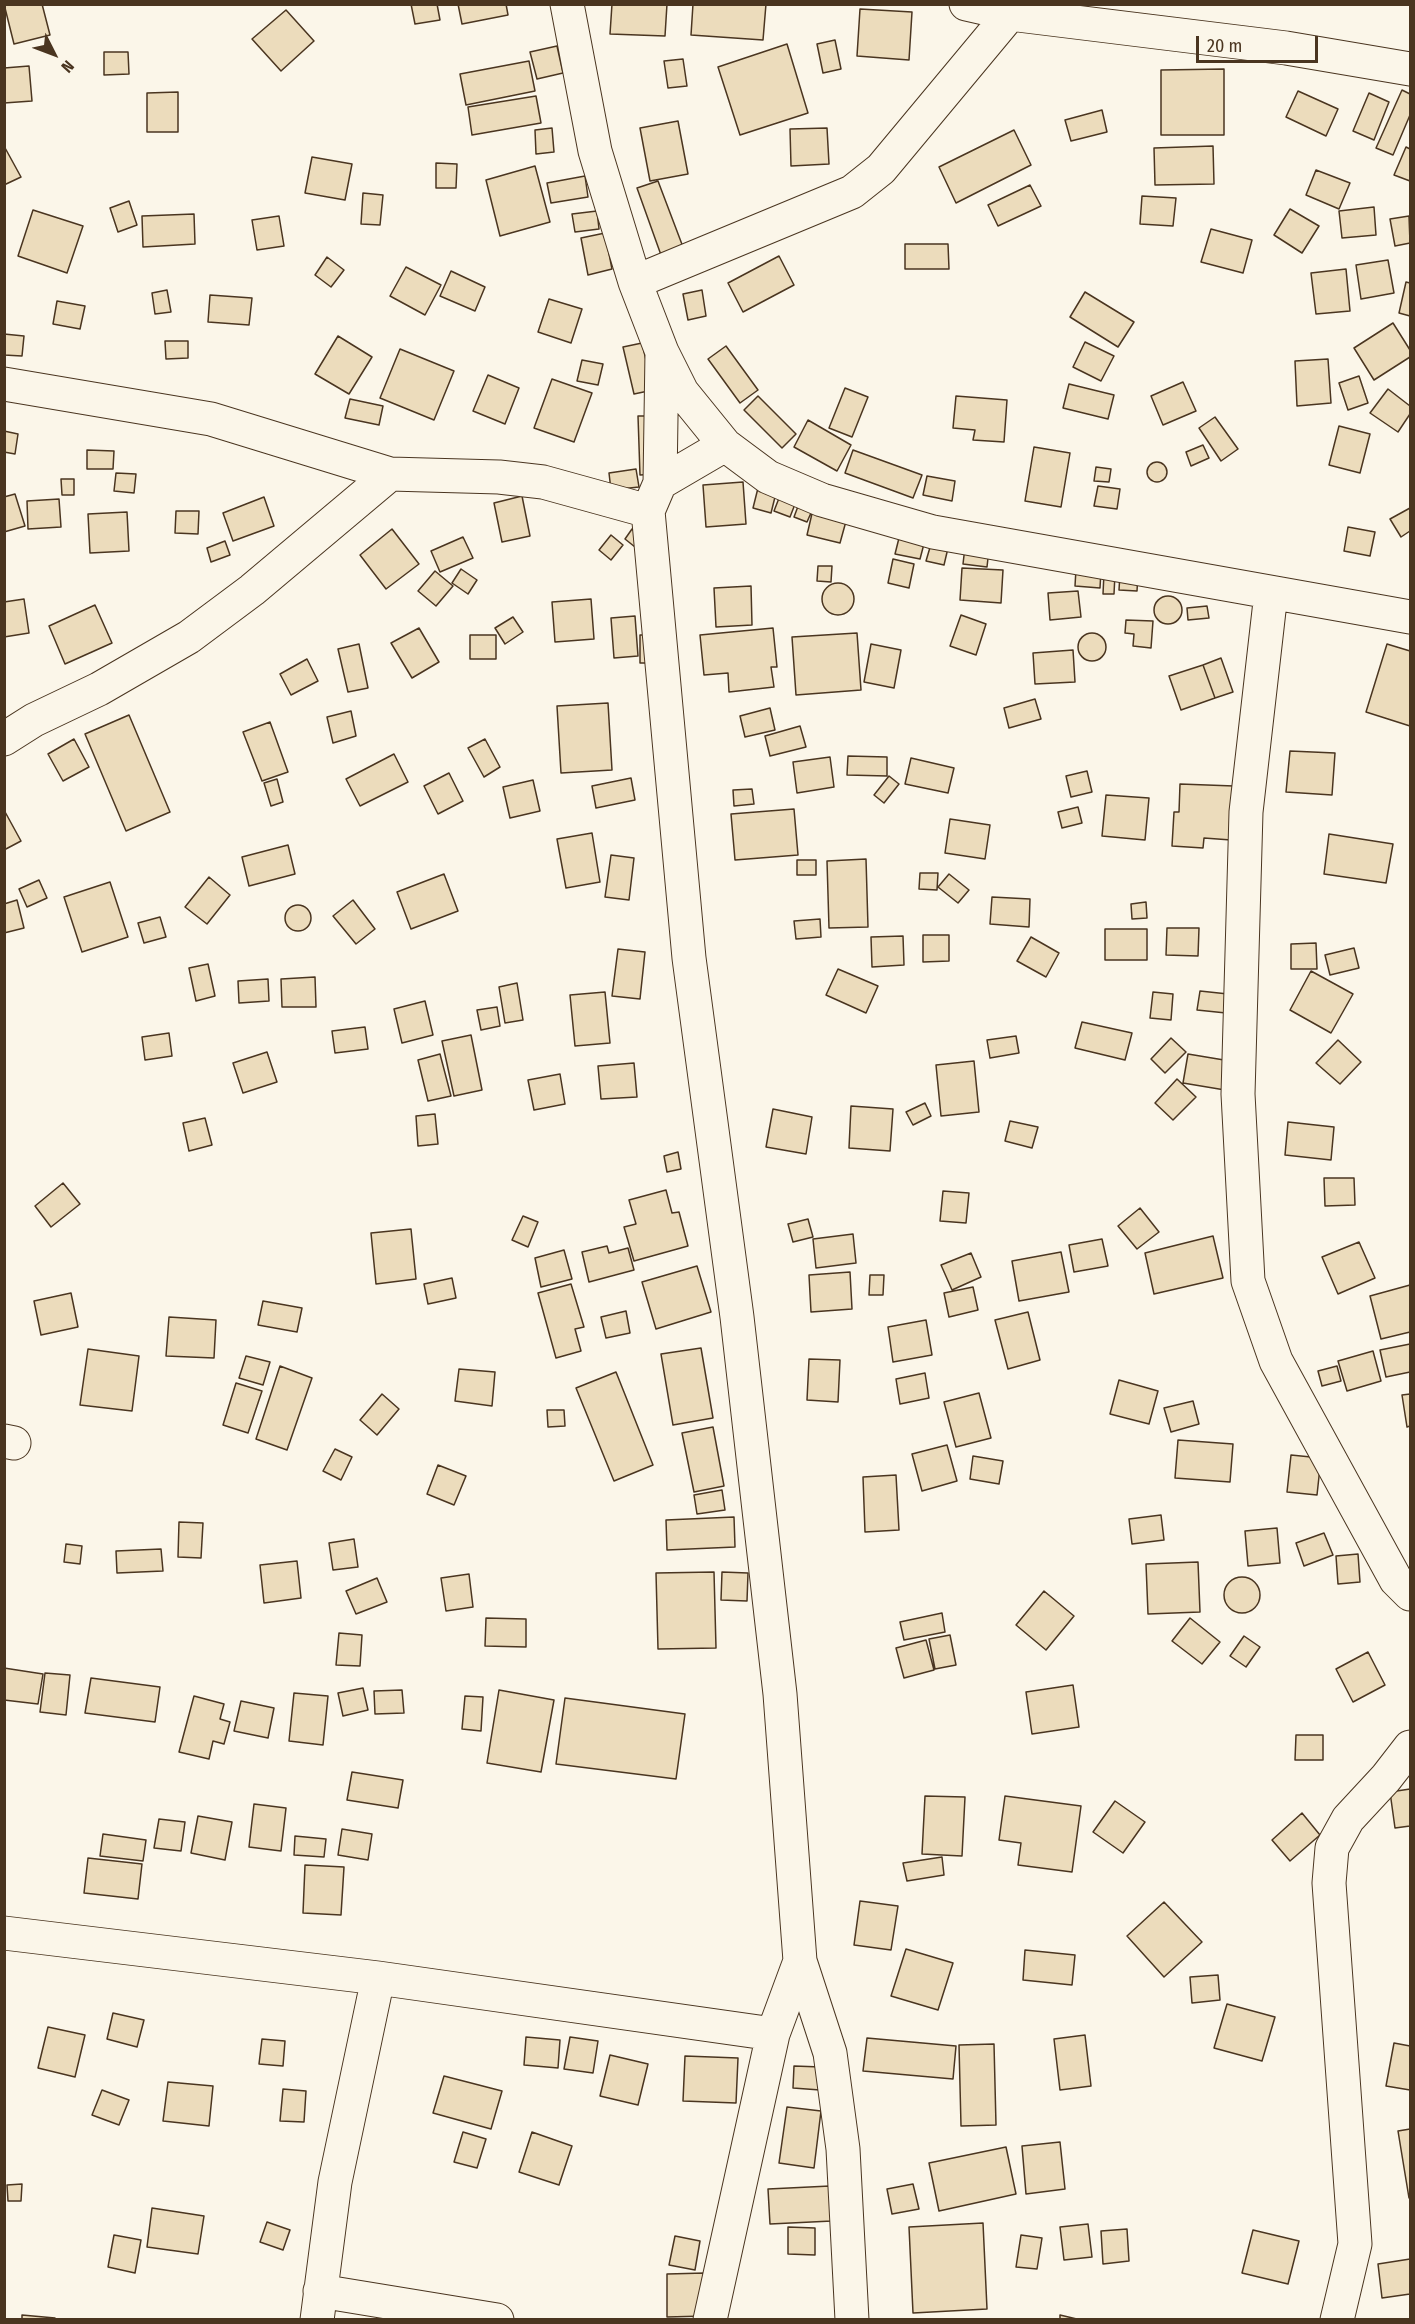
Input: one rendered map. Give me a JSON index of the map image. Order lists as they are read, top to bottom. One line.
{"scale_bar":"20 m","north":"bottom right"}
